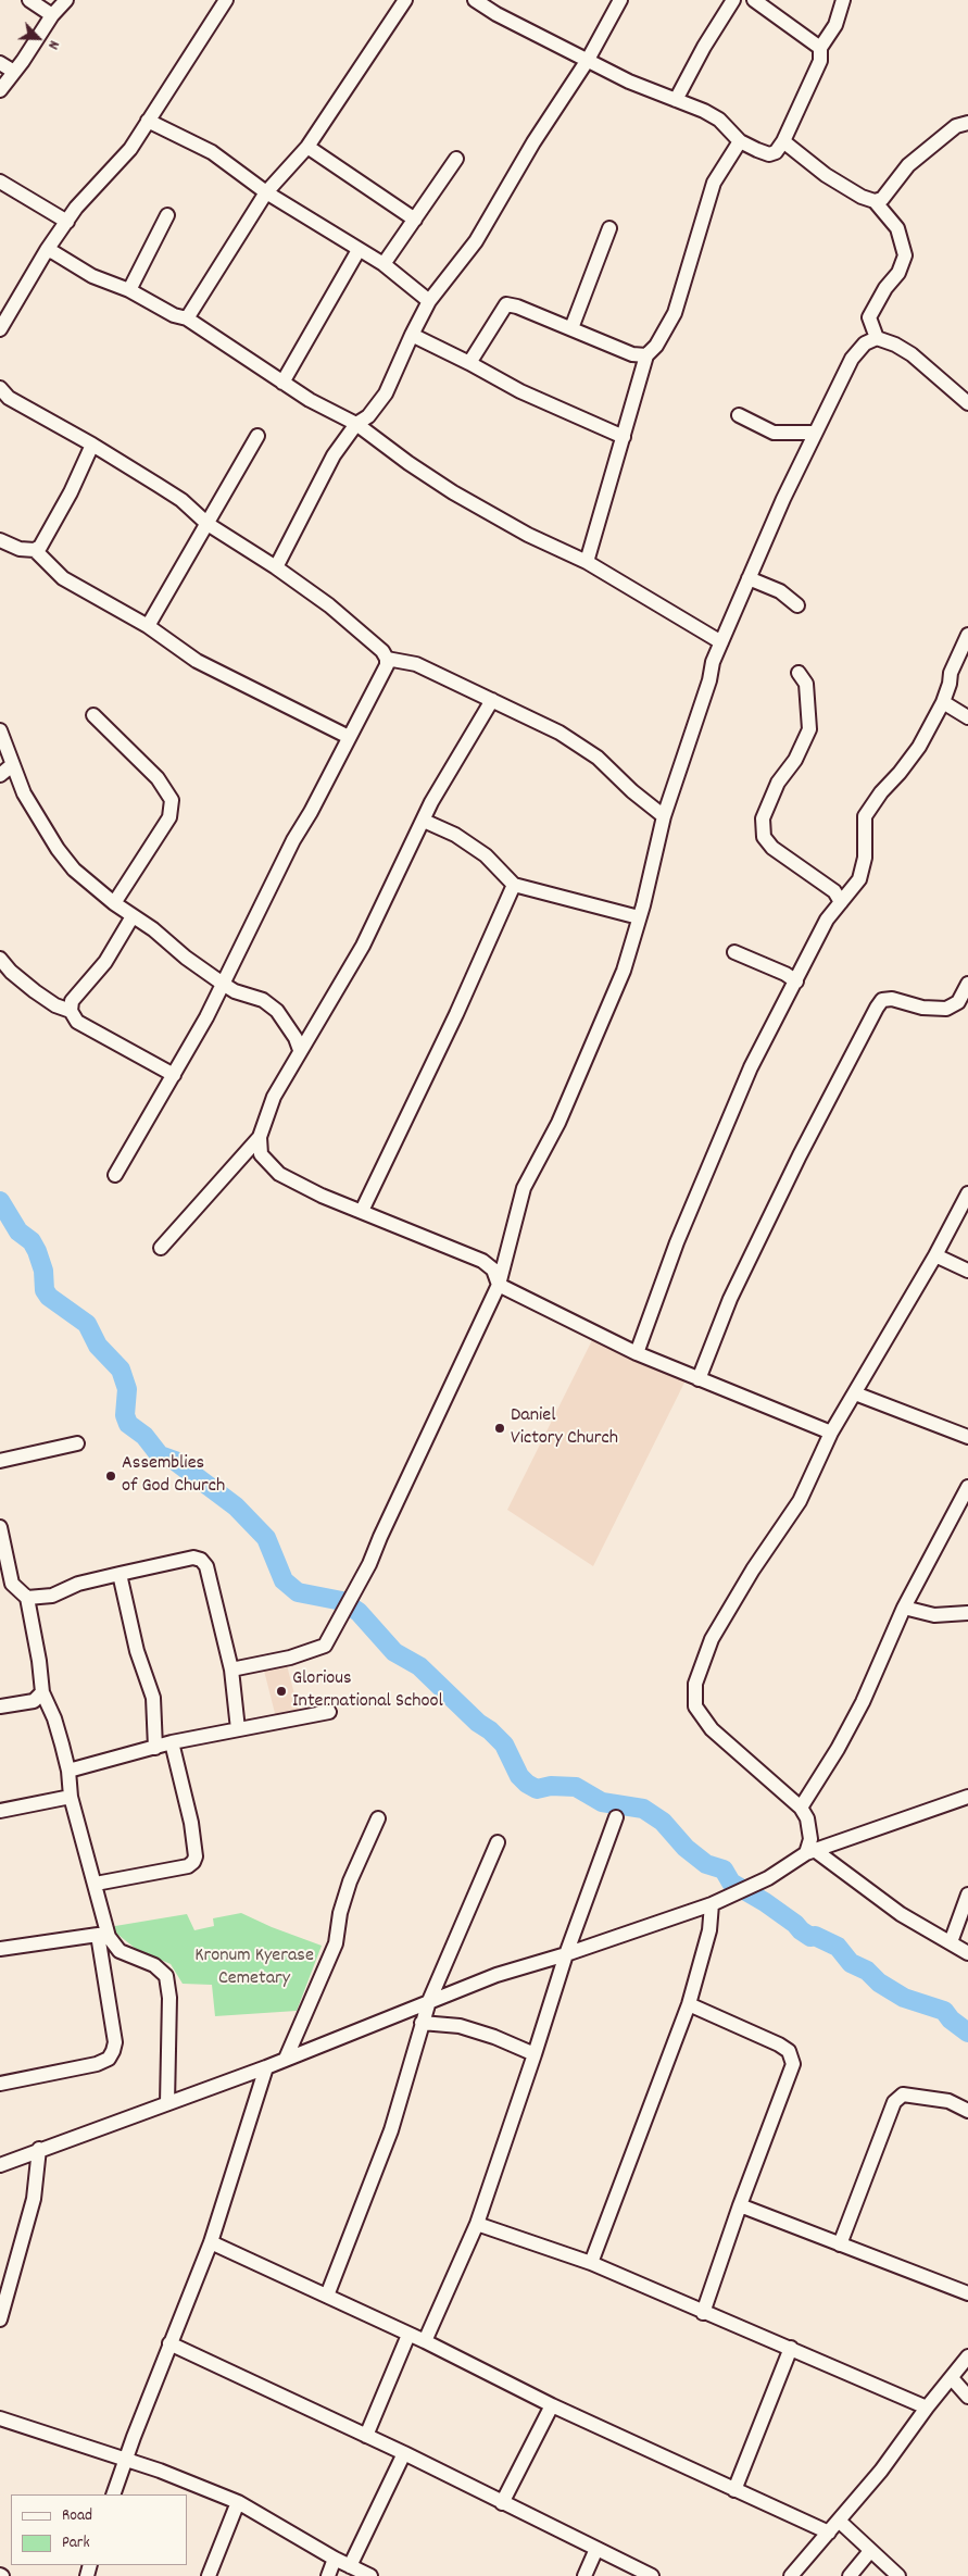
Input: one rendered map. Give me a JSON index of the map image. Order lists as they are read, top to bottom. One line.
{"parks":["Kronum Kyerase Cemetary"],"places":["Daniel Victory Church","Assemblies of God Church","Glorious International School"],"legend":["Road","Park"],"north":"bottom right"}
